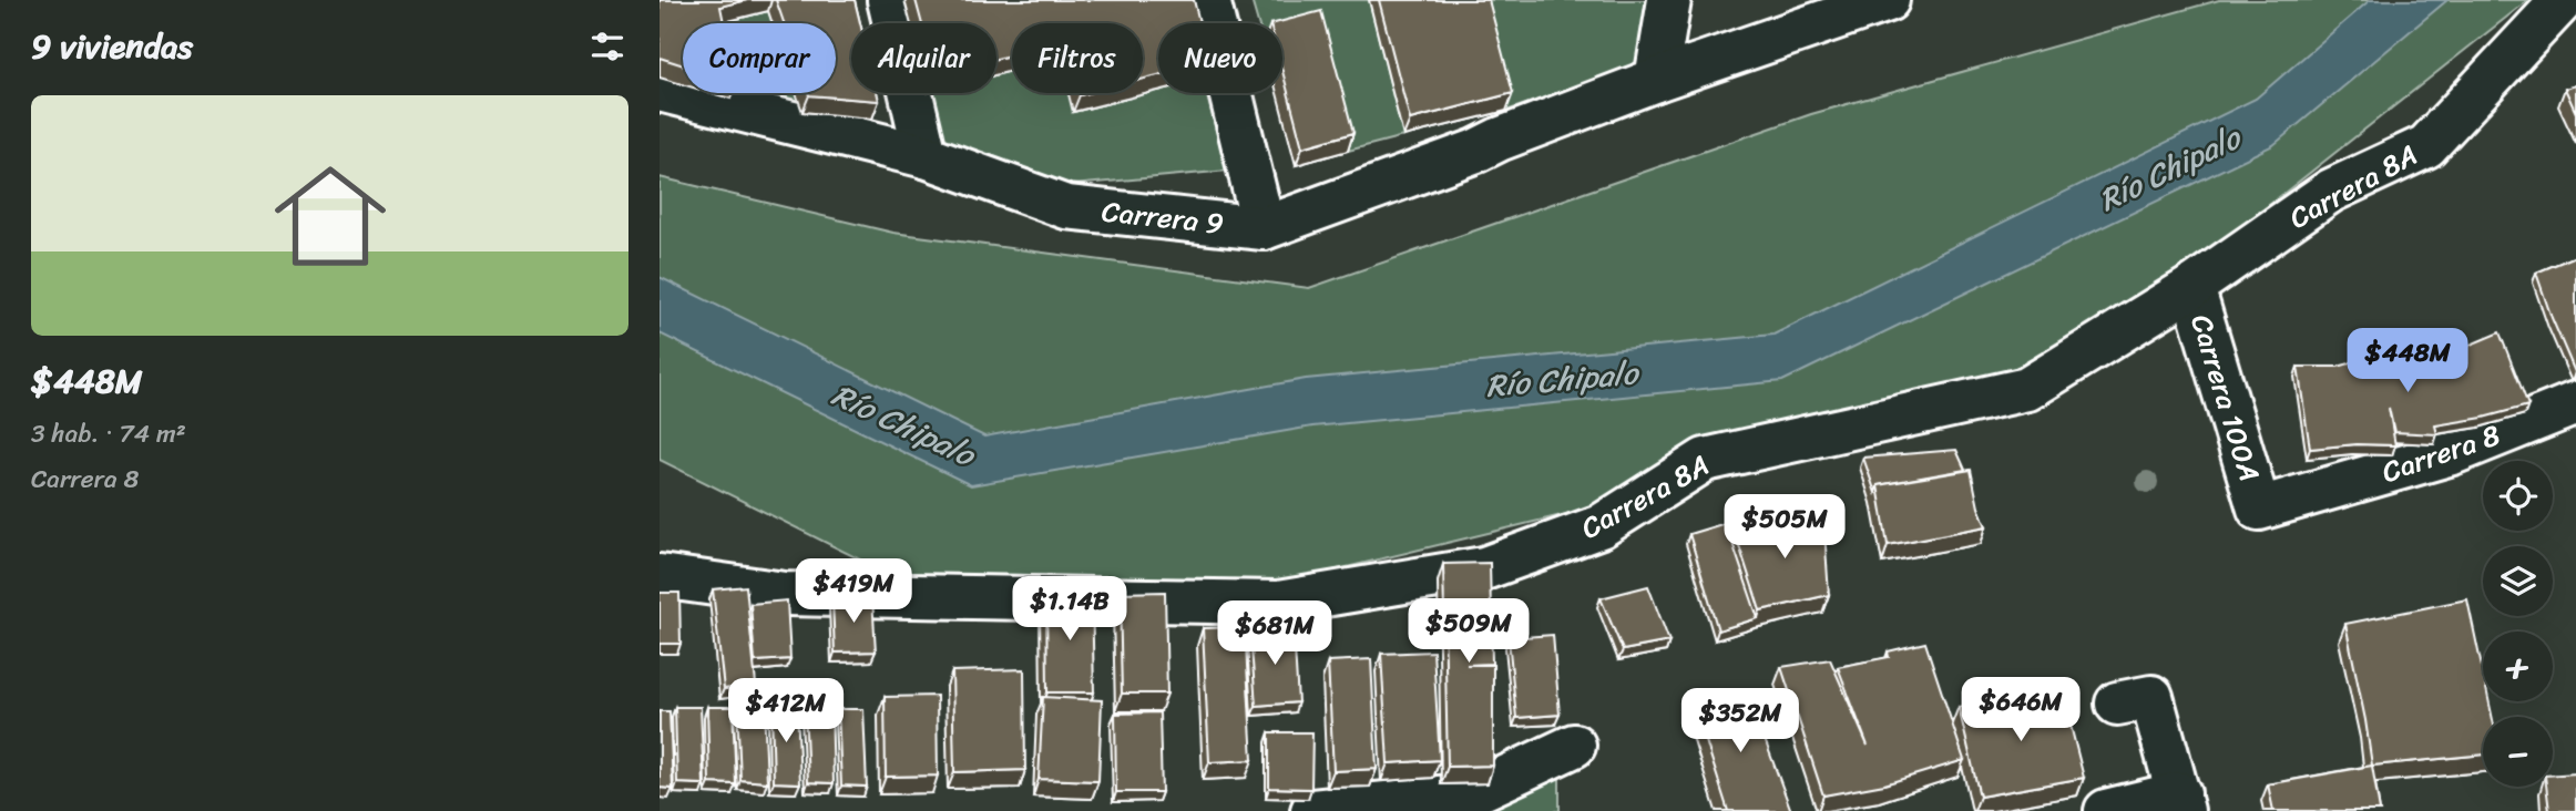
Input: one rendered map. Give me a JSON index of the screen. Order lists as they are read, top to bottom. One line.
{"streets":{"street":["Carrera 8A","Carrera 9","Carrera 100A","Carrera 8"]},"crossings":[["Carrera 8A","Carrera 100A"],["Carrera 100A","Carrera 8"]],"water":["Río Chipalo"],"page":{"heading":"9 viviendas","chip":["Comprar","Alquilar","Filtros","Nuevo"],"list":[{"name":"$448M","note":"3 hab. · 74 m² · Carrera 8"}],"price":["$448M","$505M","$419M","$1.14B","$509M","$681M","$646M","$412M","$352M"],"map_buttons":["+","−"]}}
